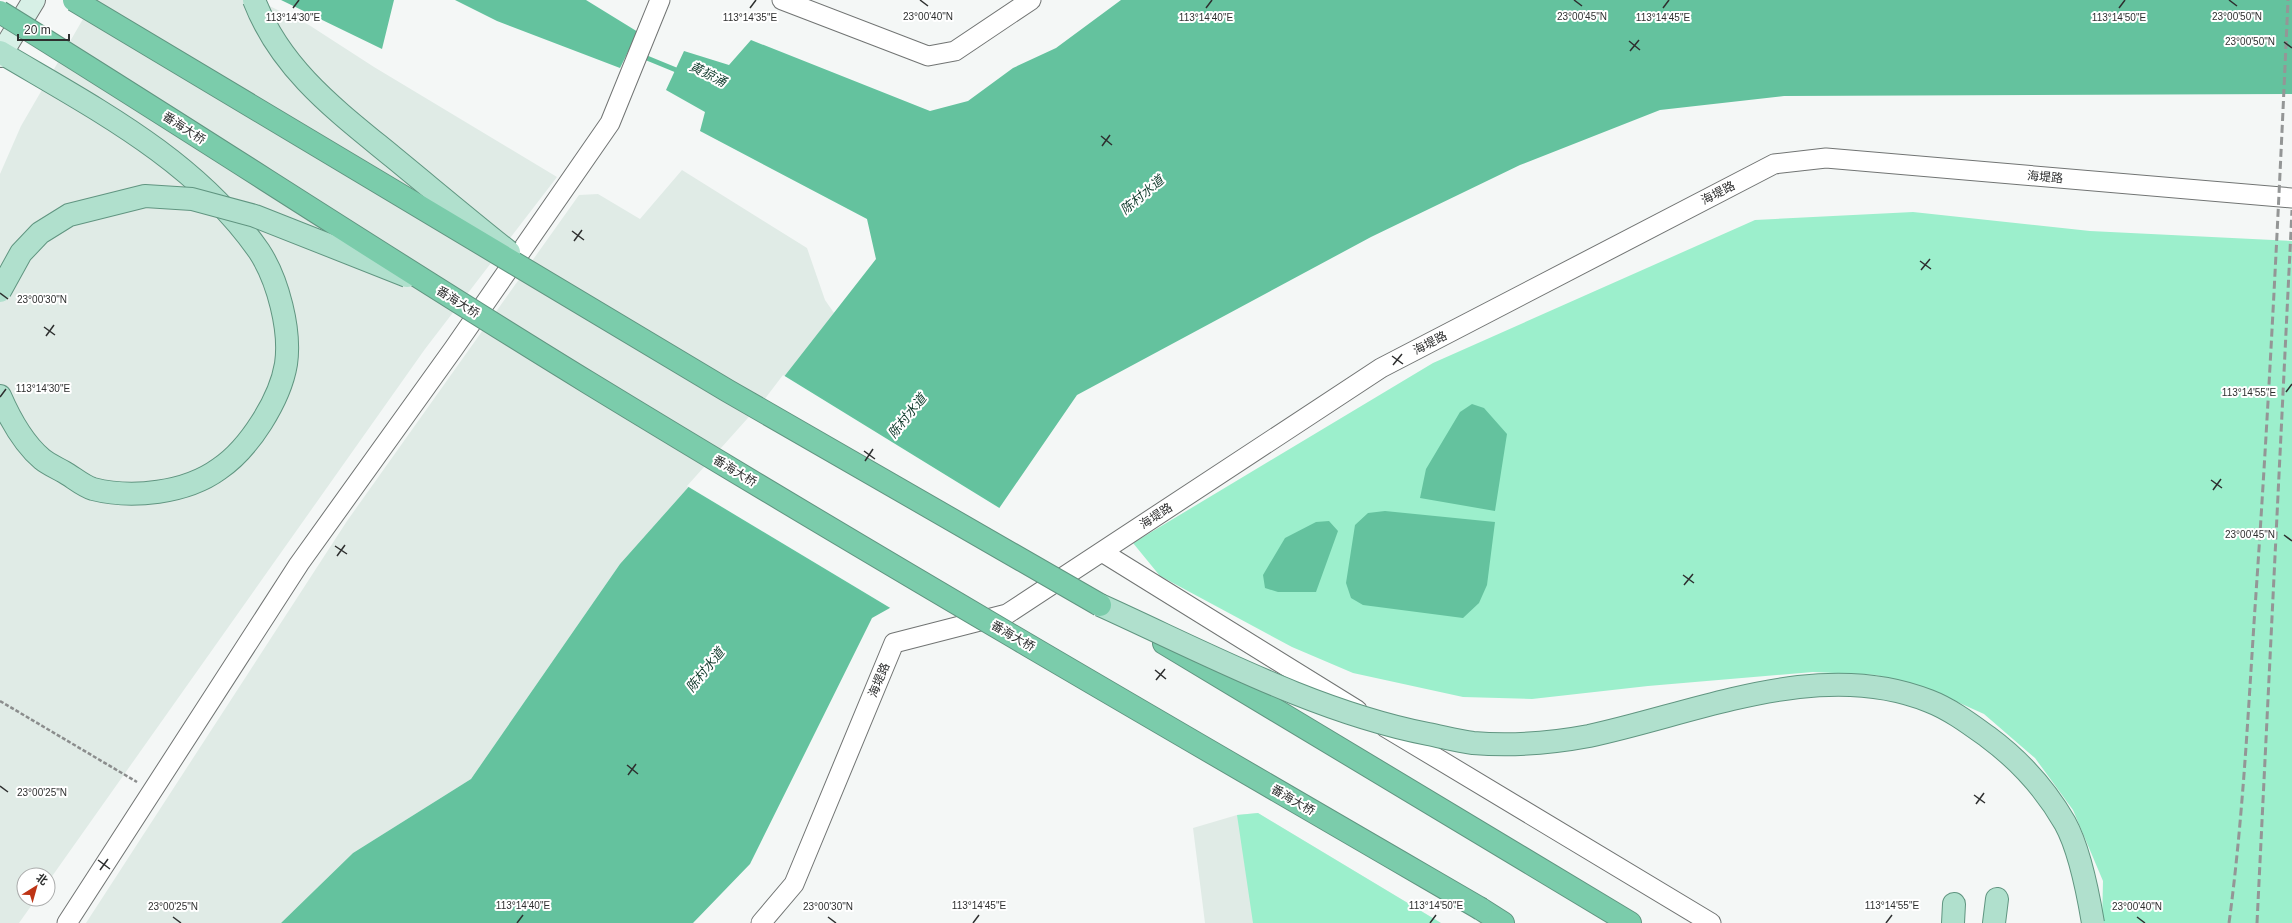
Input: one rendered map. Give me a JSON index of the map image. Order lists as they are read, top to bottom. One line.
{"streets":{"highway":["番海大桥"],"street":["海堤路"]},"water":["黄猄涌","陈村水道"],"scale_bar":"20 m","north":"top right","coordinates":["23°00'45\"N","23°00'40\"N","23°00'50\"N","113°14'30\"E","113°14'35\"E","113°14'40\"E","113°14'45\"E","113°14'50\"E","23°00'30\"N","113°14'55\"E","23°00'25\"N"]}
